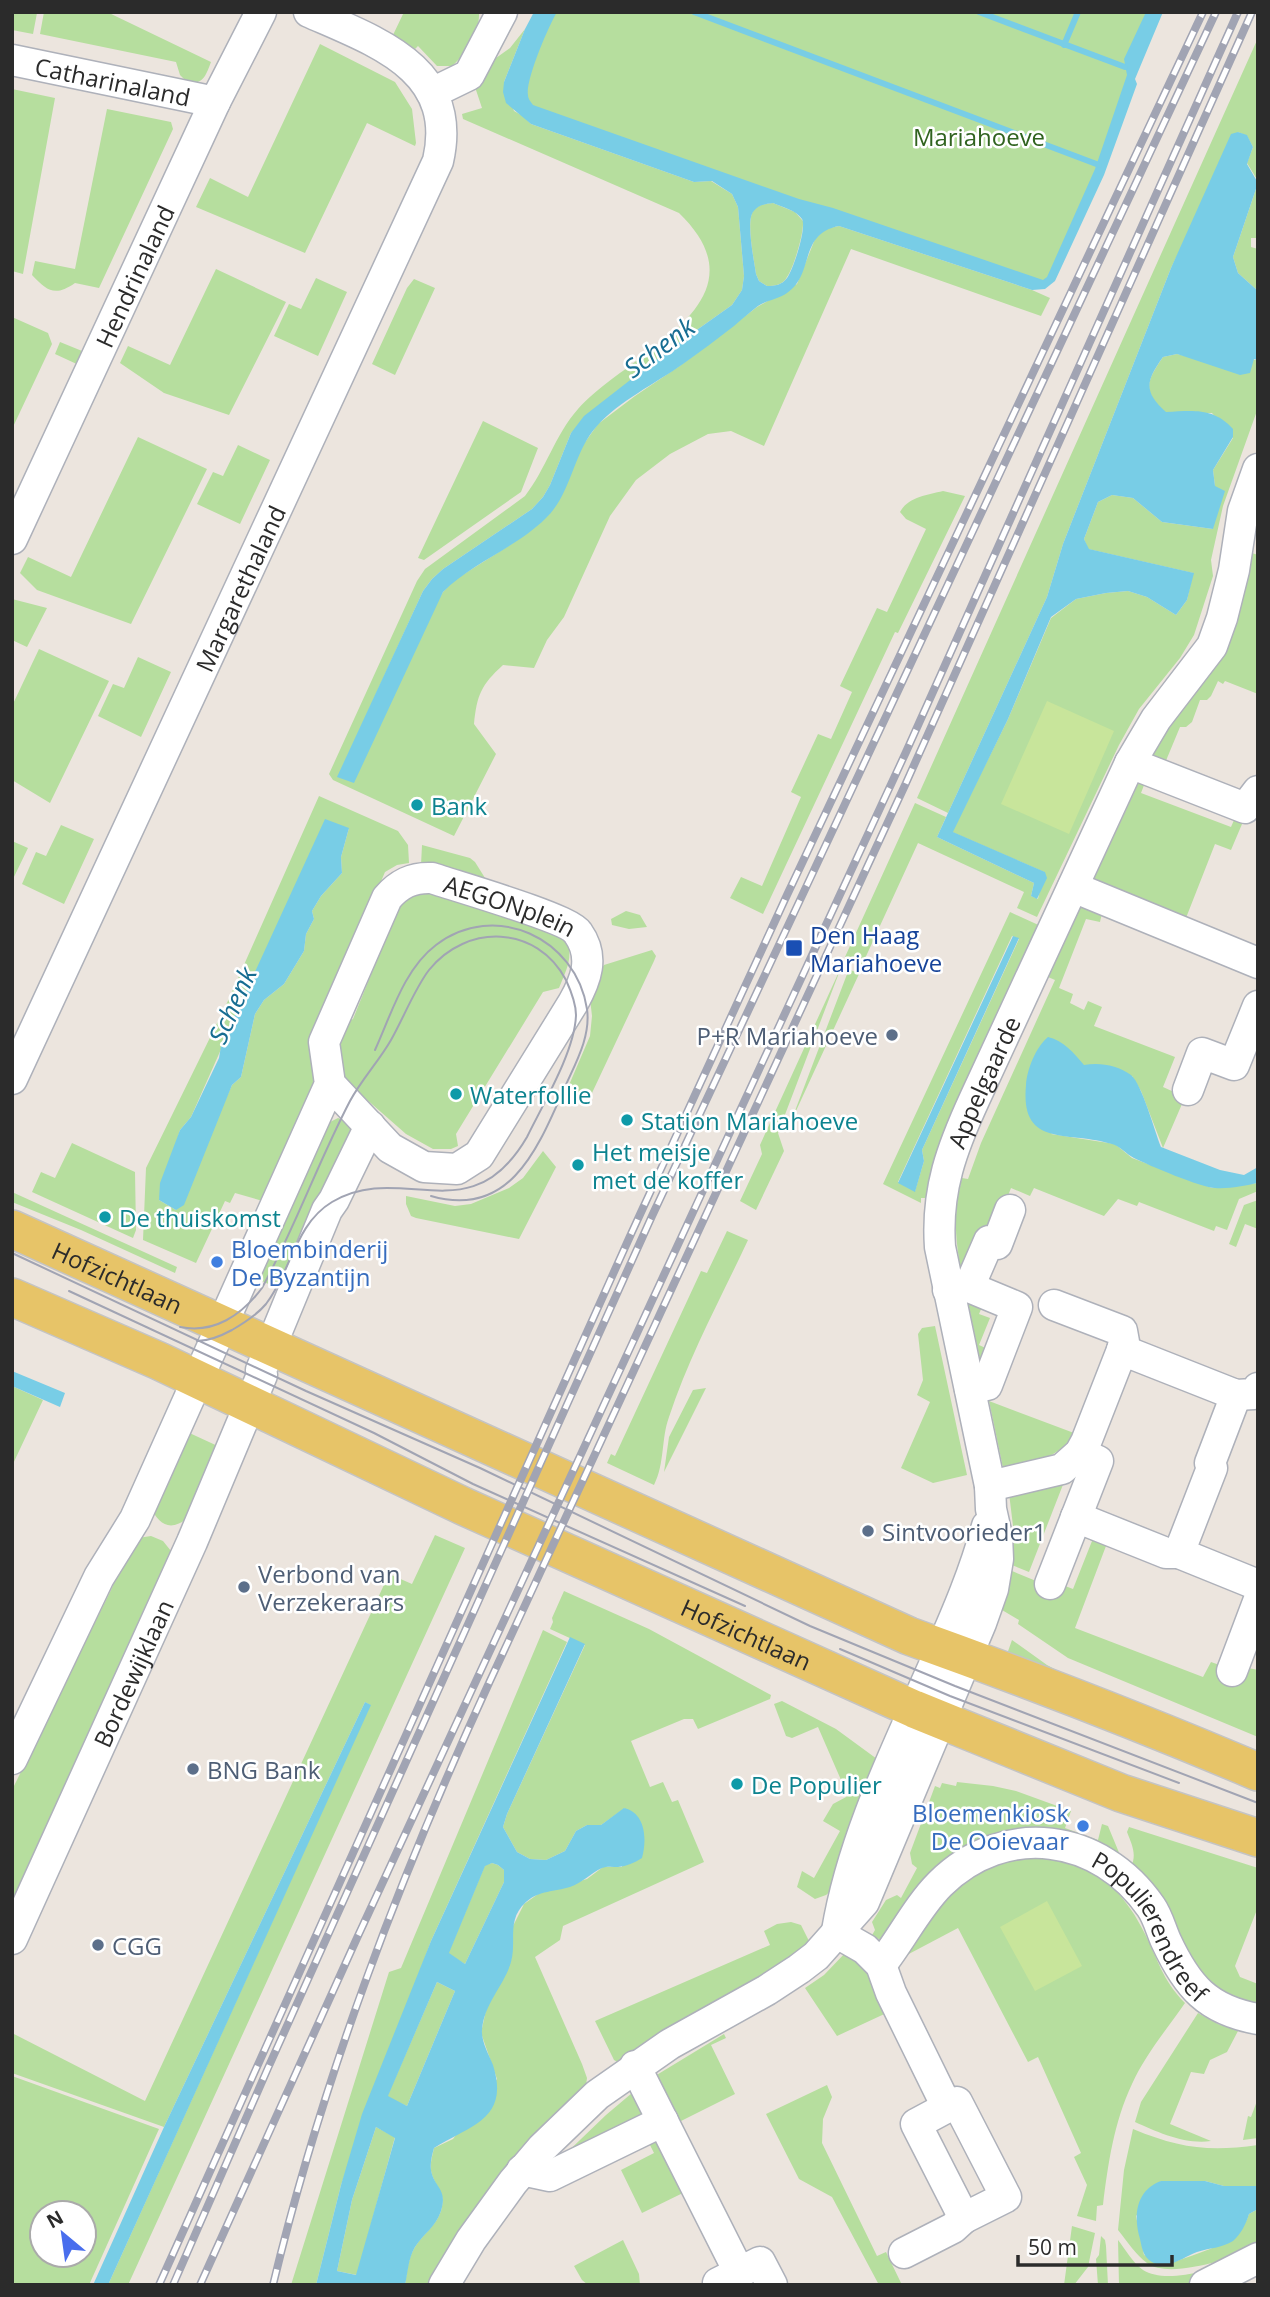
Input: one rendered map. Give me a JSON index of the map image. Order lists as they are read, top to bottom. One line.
{"streets":{"main road":["Hofzichtlaan"],"street":["Catharinaland","Hendrinaland","Margarethaland","AEGONplein","Appelgaarde","Bordewijklaan","Populierendreef"]},"crossings":[["Catharinaland","Hendrinaland"],["Appelgaarde","Hofzichtlaan"],["Hofzichtlaan","Bordewijklaan"]],"water":["Schenk"],"parks":["Mariahoeve"],"places":{"other":["Bank","P+R Mariahoeve","Waterfollie","Station Mariahoeve","Het meisje met de koffer","De thuiskomst","Bloembinderij De Byzantijn","Sintvoorieder1","Verbond van Verzekeraars","BNG Bank","De Populier","Bloemenkiosk De Ooievaar","CGG"],"transit":["Den Haag Mariahoeve"]},"scale_bar":"50 m","north":"top left"}
